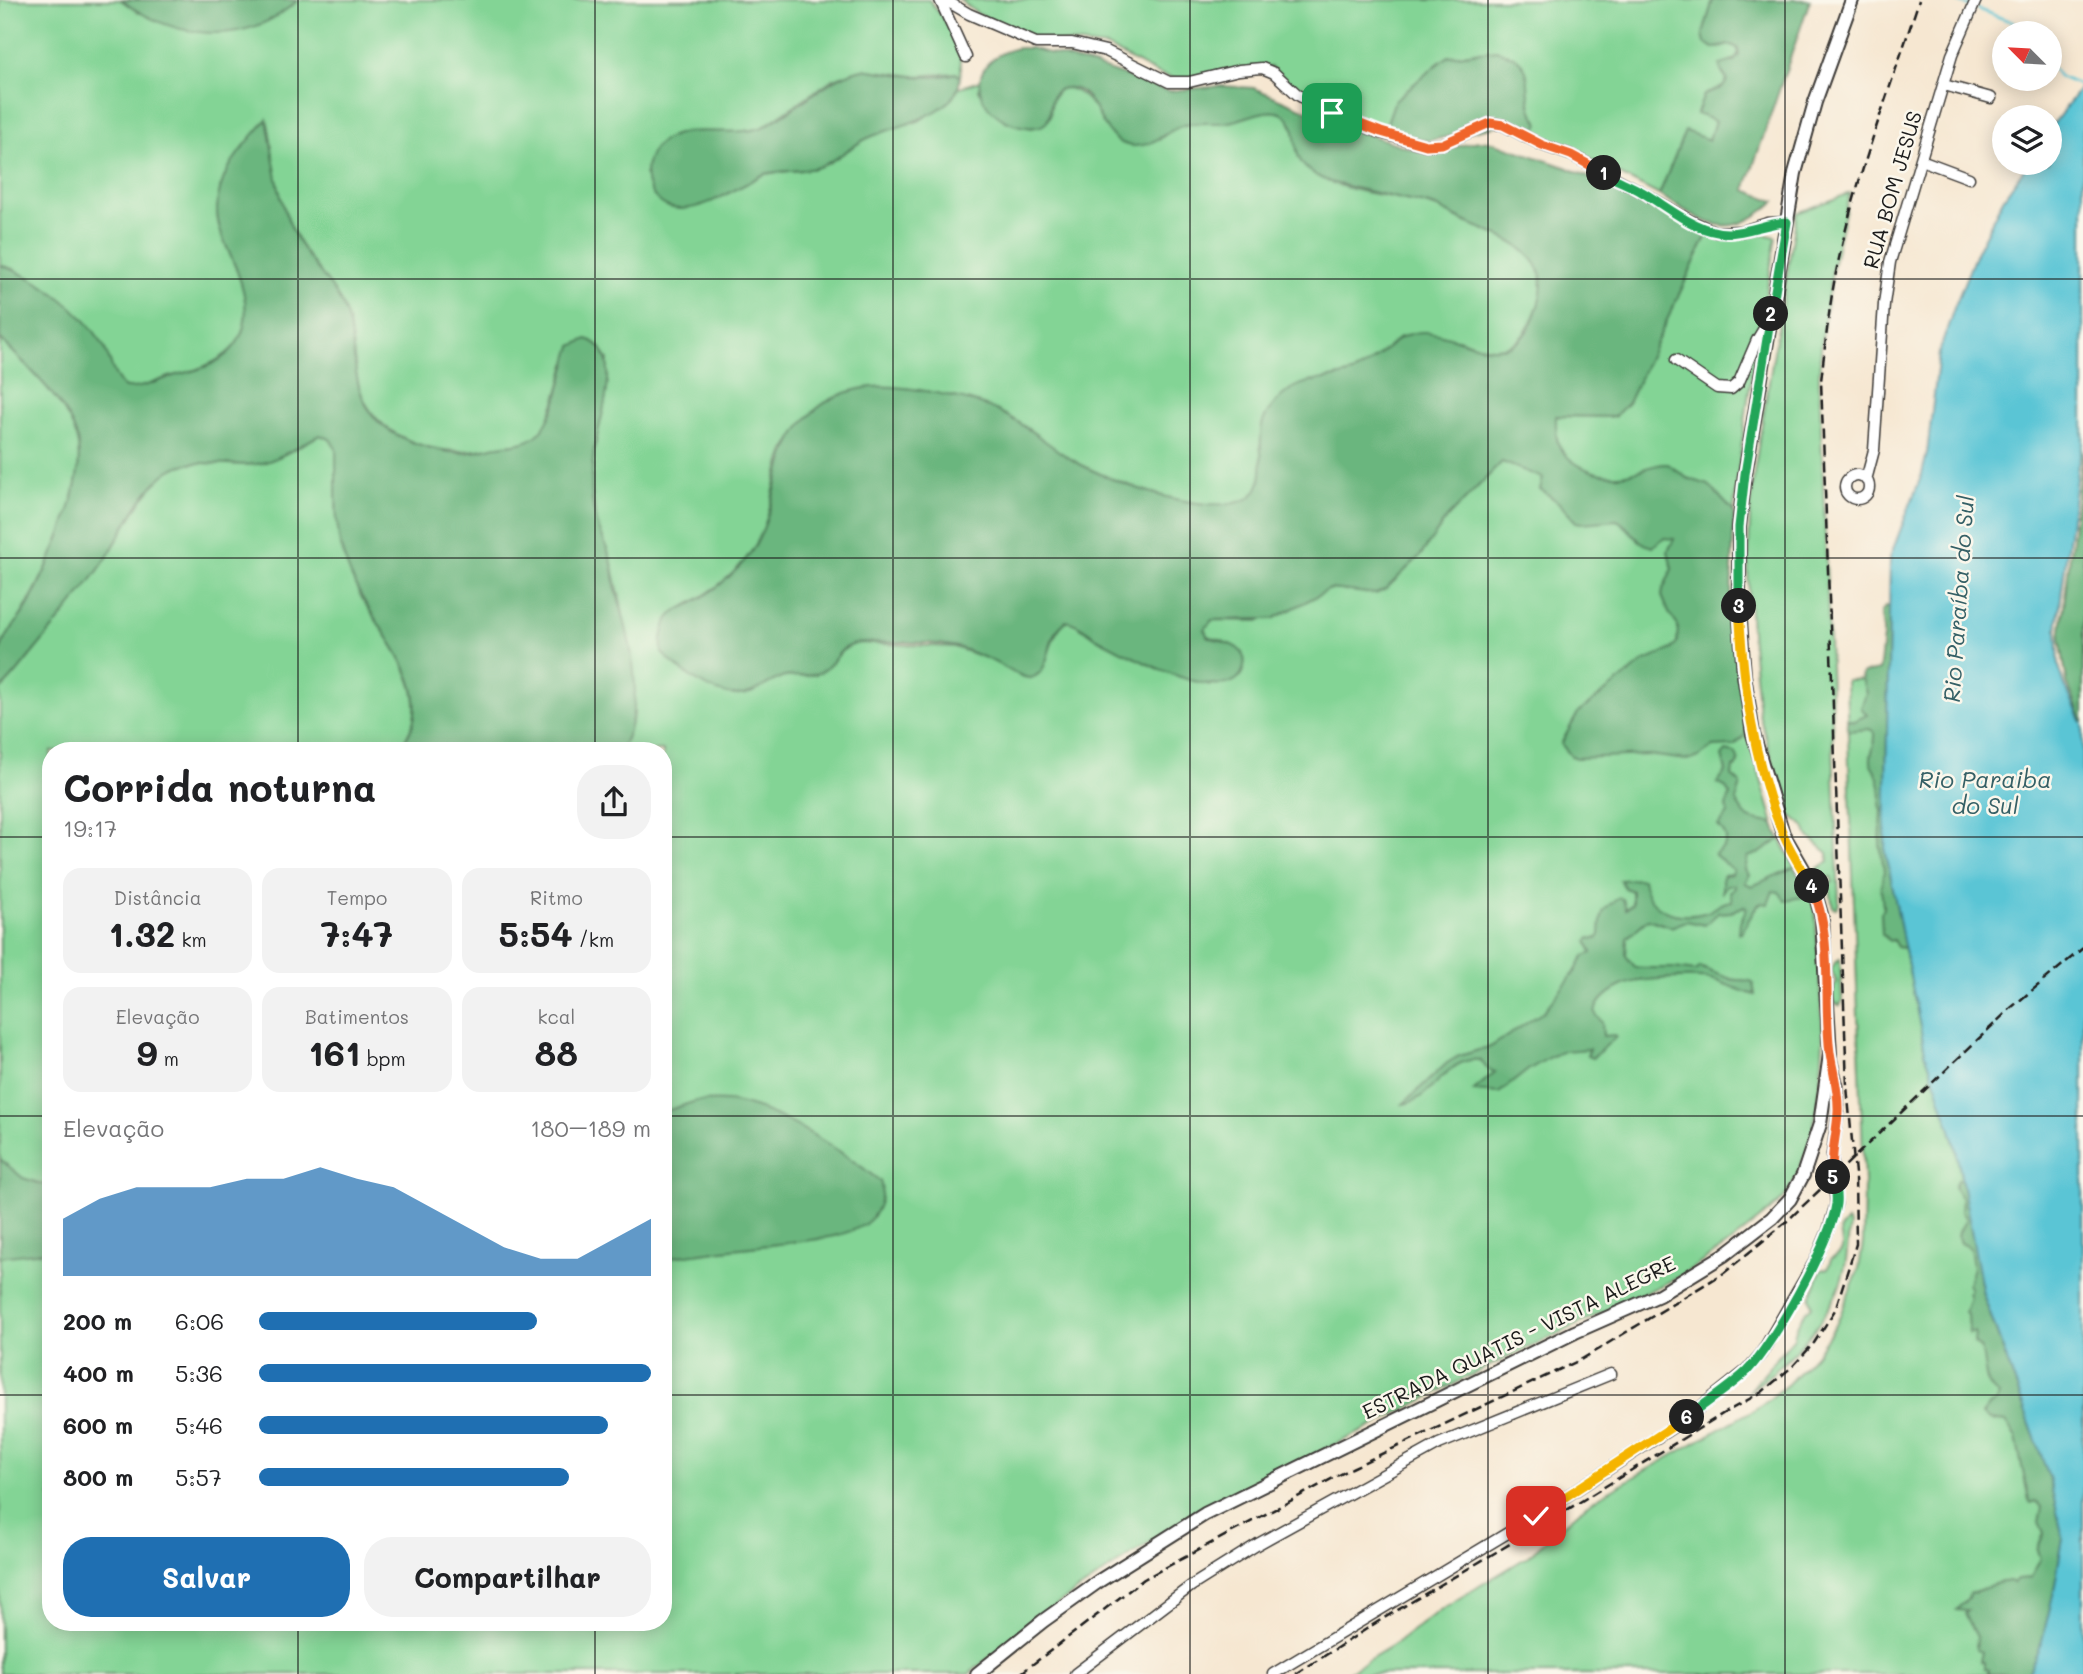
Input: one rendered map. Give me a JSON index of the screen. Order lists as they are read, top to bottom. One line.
{"streets":{"street":["RUA BOM JESUS","ESTRADA QUATIS - VISTA ALEGRE"]},"water":["Rio Paraíba do Sul","Rio Paraiba do Sul"],"north":"top left","page":{"pins":["1","2","3","4","5","6"],"heading":["Corrida noturna","19:17"],"stats":[["Distância","1.32 km"],["Tempo","7:47"],["Ritmo","5:54 /km"],["Elevação","9 m"],["Batimentos","161 bpm"],["kcal","88"]],"chart":["Elevação","180–189 m"],"list":[{"name":"200 m","note":"6:06"},{"name":"400 m","note":"5:36"},{"name":"600 m","note":"5:46"},{"name":"800 m","note":"5:57"}],"buttons":["Salvar","Compartilhar"]}}
